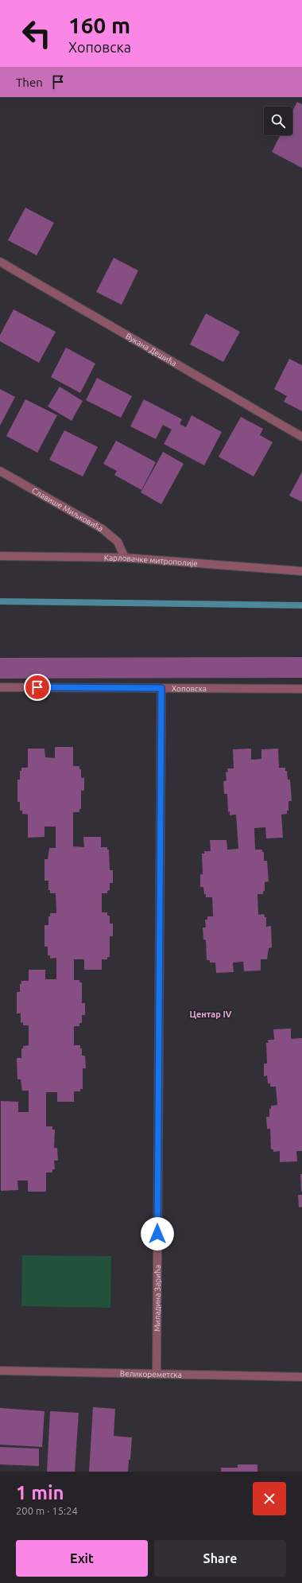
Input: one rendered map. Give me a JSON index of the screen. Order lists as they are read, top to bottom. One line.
{"streets":{"street":["Вукана Дешића","Славише Миљковића","Карловачке митрополије","Хоповска","Миладина Зарића","Великореметска"]},"crossings":[["Славише Миљковића","Карловачке митрополије"],["Хоповска","Миладина Зарића"],["Миладина Зарића","Великореметска"]],"districts":["Центар IV"],"page":{"turn":["160 m","Хоповска"],"then":"Then","heading":["1 min","200 m · 15:24"],"buttons":["Exit","Share"]}}
